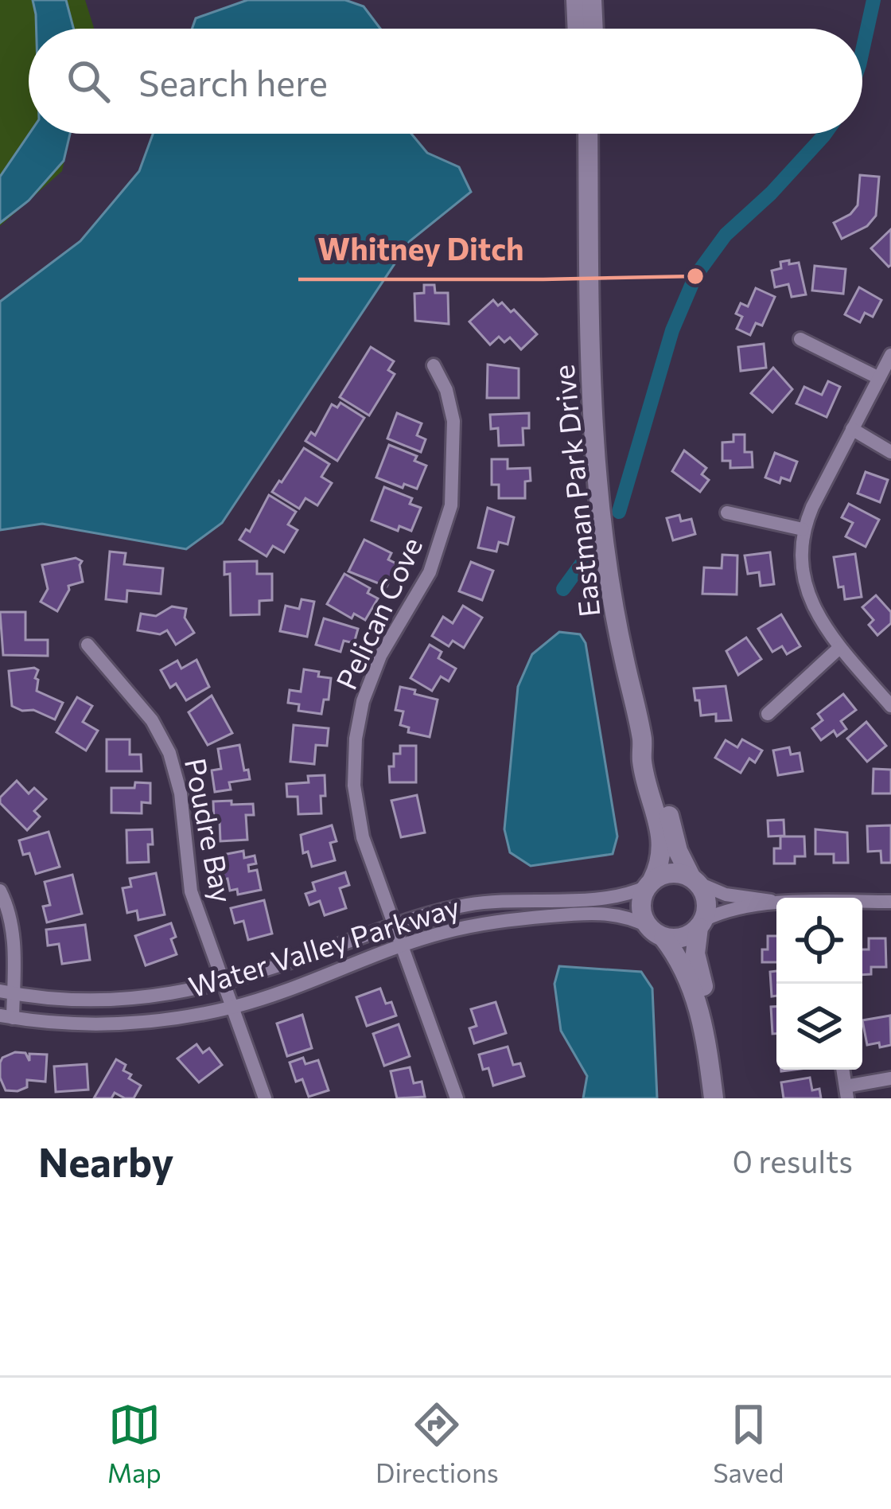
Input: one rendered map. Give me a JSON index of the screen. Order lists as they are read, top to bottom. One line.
{"streets":{"street":["Eastman Park Drive","Pelican Cove","Poudre Bay","Water Valley Parkway"]},"crossings":[["Eastman Park Drive","Water Valley Parkway"],["Pelican Cove","Water Valley Parkway"],["Poudre Bay","Water Valley Parkway"]],"places":["Whitney Ditch"],"page":{"search":"Search here","heading":["Nearby","0 results"],"nav":["Map","Directions","Saved"]}}
